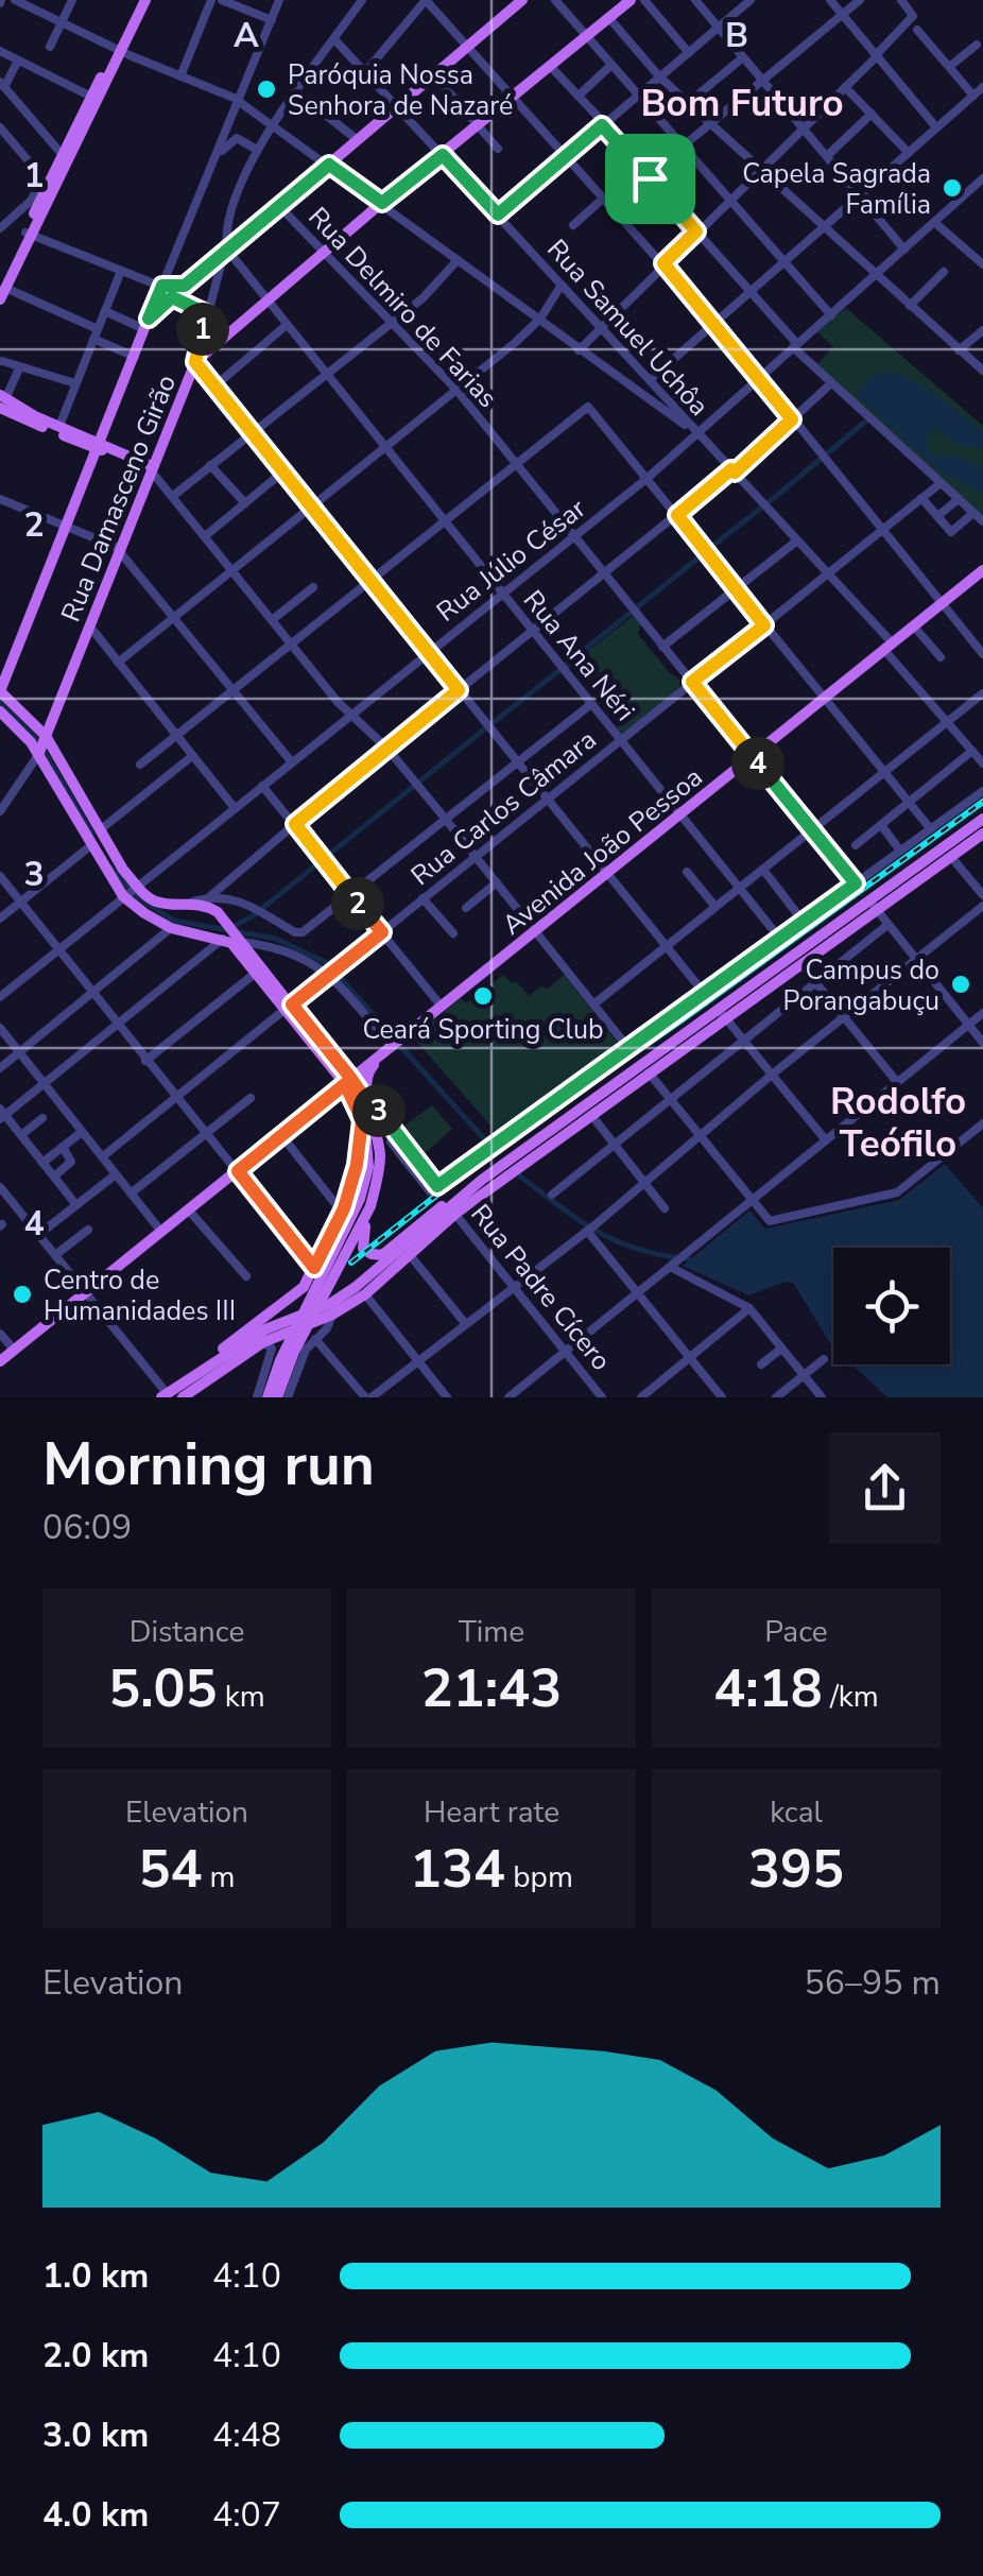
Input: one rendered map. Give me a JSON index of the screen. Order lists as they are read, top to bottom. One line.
{"streets":{"main road":["Rua Damasceno Girão","Avenida João Pessoa"],"street":["Rua Delmiro de Farias","Rua Samuel Uchôa","Rua Júlio César","Rua Ana Néri","Rua Carlos Câmara","Rua Padre Cícero"]},"crossings":[["Rua Delmiro de Farias","Rua Júlio César"],["Rua Delmiro de Farias","Rua Carlos Câmara"],["Rua Delmiro de Farias","Avenida João Pessoa"],["Rua Samuel Uchôa","Rua Damasceno Girão"],["Rua Samuel Uchôa","Rua Júlio César"],["Rua Samuel Uchôa","Rua Carlos Câmara"],["Rua Samuel Uchôa","Avenida João Pessoa"],["Rua Damasceno Girão","Rua Ana Néri"],["Rua Júlio César","Rua Ana Néri"],["Rua Ana Néri","Rua Carlos Câmara"],["Rua Ana Néri","Avenida João Pessoa"]],"districts":["Bom Futuro","Rodolfo Teófilo"],"places":["Paróquia Nossa Senhora de Nazaré","Capela Sagrada Família","Campus do Porangabuçu","Ceará Sporting Club","Centro de Humanidades III"],"page":{"pins":["1","4","2","3"],"heading":["Morning run","06:09"],"stats":[["Distance","5.05 km"],["Time","21:43"],["Pace","4:18 /km"],["Elevation","54 m"],["Heart rate","134 bpm"],["kcal","395"]],"chart":["Elevation","56–95 m"],"list":[{"name":"1.0 km","note":"4:10"},{"name":"2.0 km","note":"4:10"},{"name":"3.0 km","note":"4:48"},{"name":"4.0 km","note":"4:07"}]},"grid":{"columns":["A","B"],"rows":["1","2","3","4"]}}
